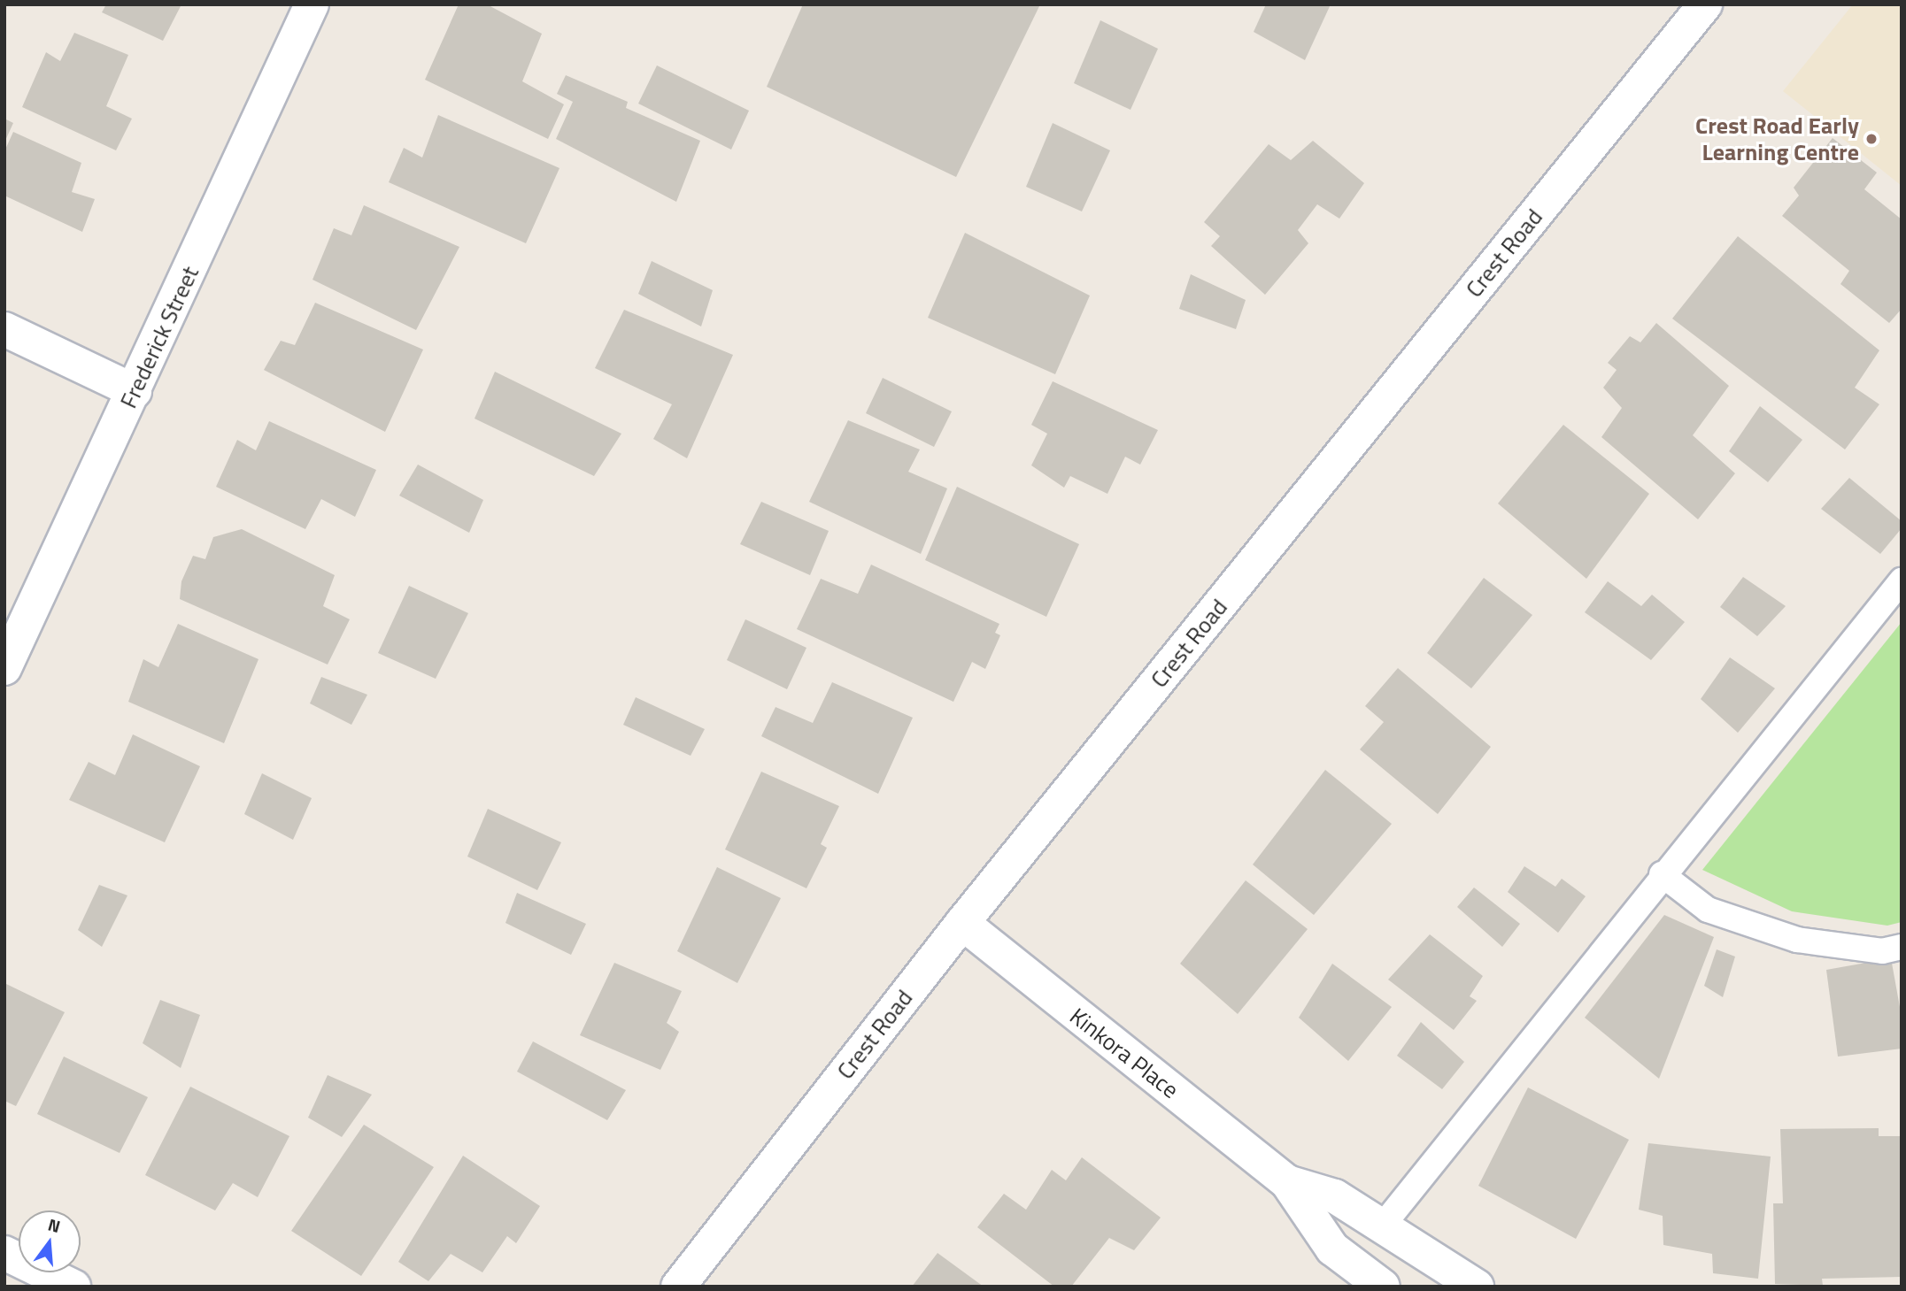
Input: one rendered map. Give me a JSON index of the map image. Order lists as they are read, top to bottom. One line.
{"streets":{"street":["Crest Road","Frederick Street","Kinkora Place"]},"crossings":[["Crest Road","Kinkora Place"]],"places":["Crest Road Early Learning Centre"],"north":"top"}
